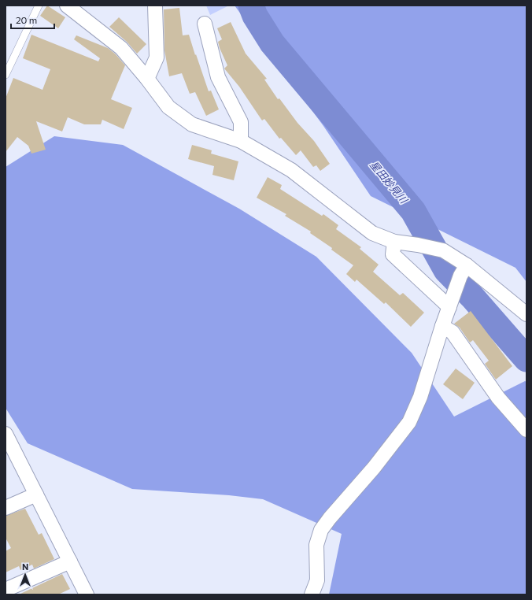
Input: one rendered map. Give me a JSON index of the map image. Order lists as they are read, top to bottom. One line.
{"water":["星田妙見川"],"scale_bar":"20 m","north":"top"}
